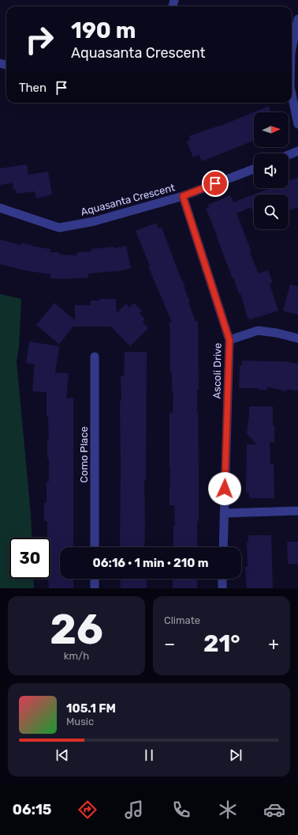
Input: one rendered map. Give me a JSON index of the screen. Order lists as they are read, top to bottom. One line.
{"streets":{"street":["Aquasanta Crescent","Ascoli Drive","Como Place"]},"crossings":[["Aquasanta Crescent","Ascoli Drive"]],"north":"right","page":{"turn":["190 m","Aquasanta Crescent"],"then":"Then","limit":"30","trip":"06:16 · 1 min · 210 m","tile":[["26","km/h"],"Climate"],"heat":["−","21°","+"],"song":["105.1 FM","Music"],"tabs":"06:15"}}
